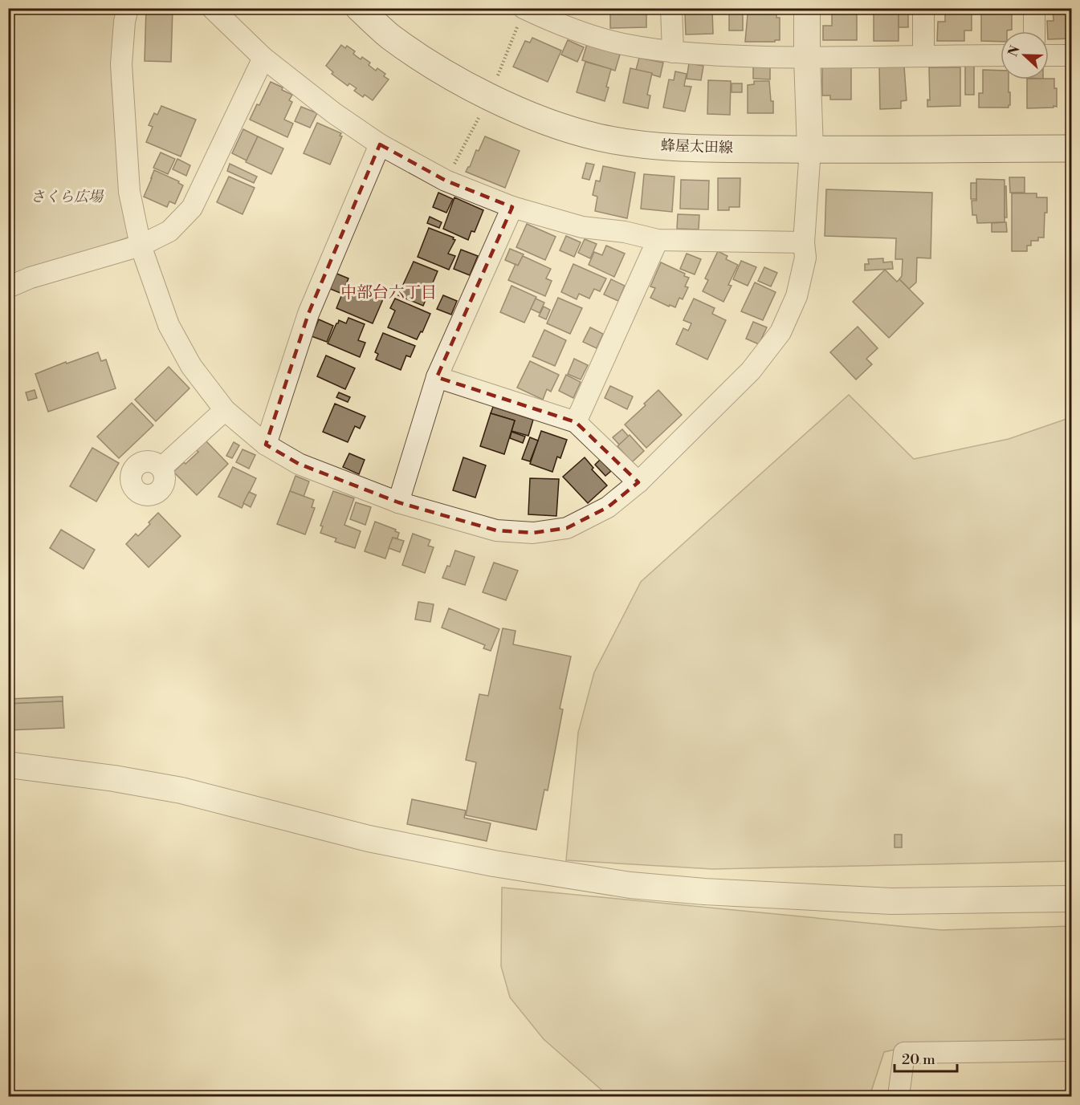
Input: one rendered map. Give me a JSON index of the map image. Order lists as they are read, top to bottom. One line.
{"streets":{"main road":["蜂屋太田線"]},"districts":["中部台六丁目"],"parks":["さくら広場"],"scale_bar":"20 m","north":"left"}
